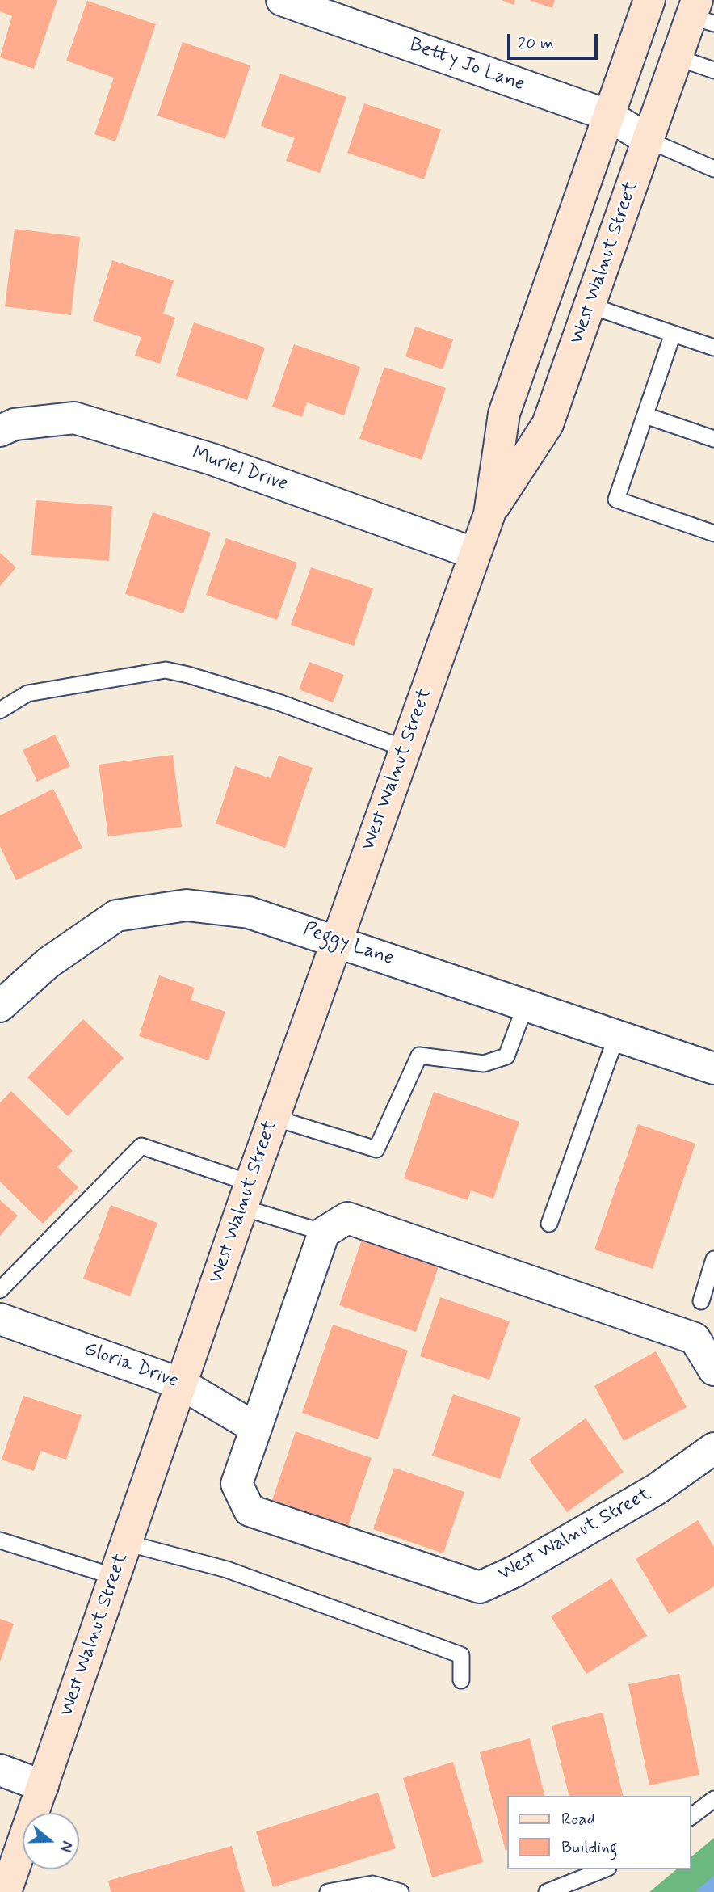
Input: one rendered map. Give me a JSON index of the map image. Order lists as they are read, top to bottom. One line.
{"streets":{"main road":["West Walnut Street"],"street":["Betty Jo Lane","Muriel Drive","Peggy Lane","Gloria Drive"]},"crossings":[["Betty Jo Lane","West Walnut Street"],["West Walnut Street","Muriel Drive"],["West Walnut Street","Peggy Lane"],["West Walnut Street","Gloria Drive"]],"legend":["Road","Building"],"scale_bar":"20 m","north":"right"}
